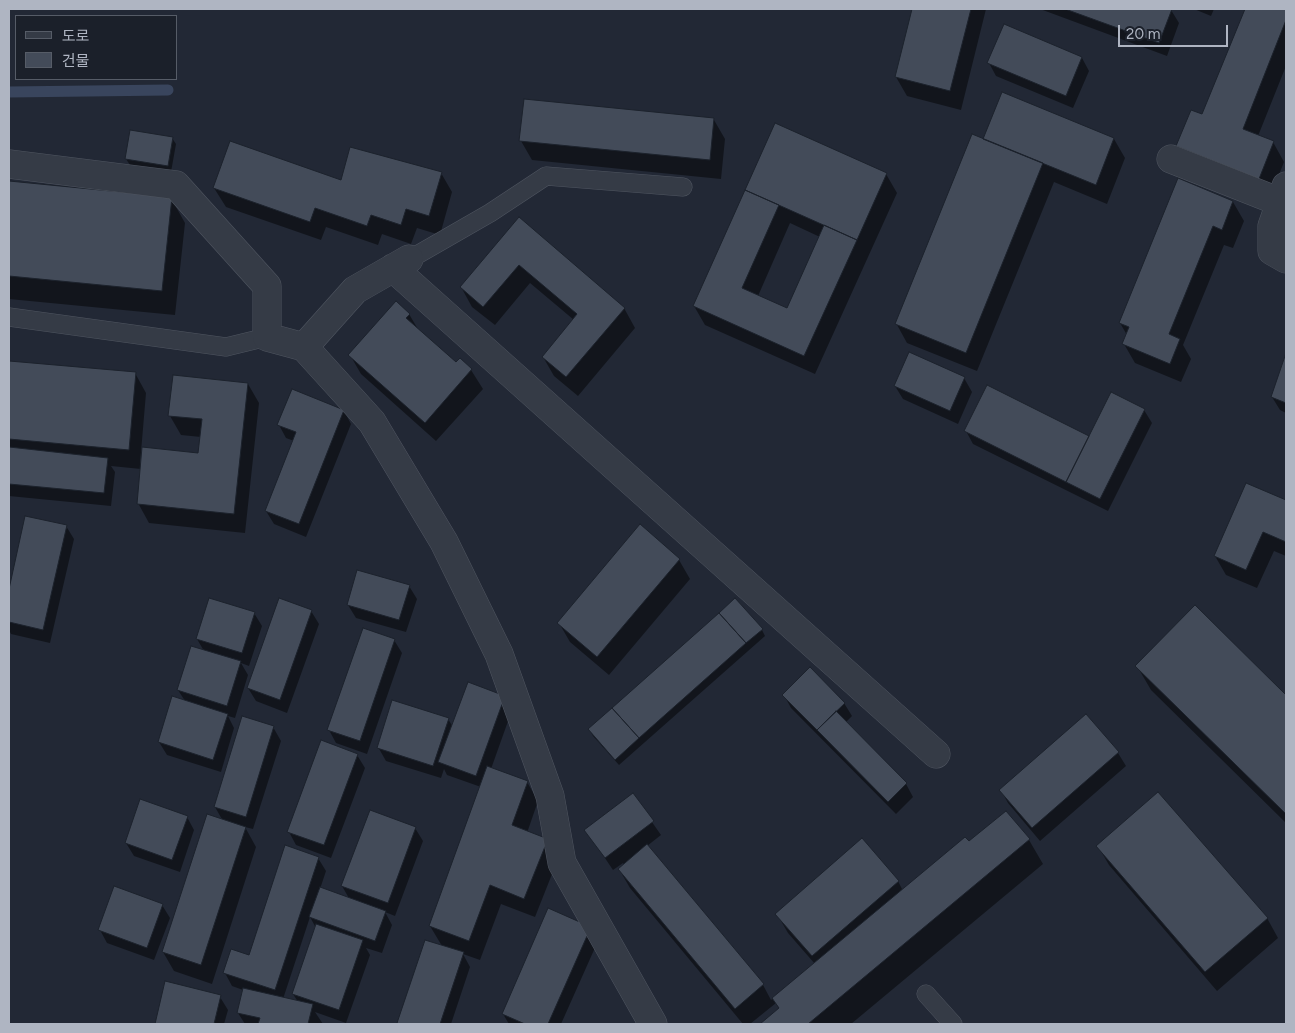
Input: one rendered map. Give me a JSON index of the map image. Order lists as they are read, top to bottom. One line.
{"legend":["도로","건물"],"scale_bar":"20 m"}
